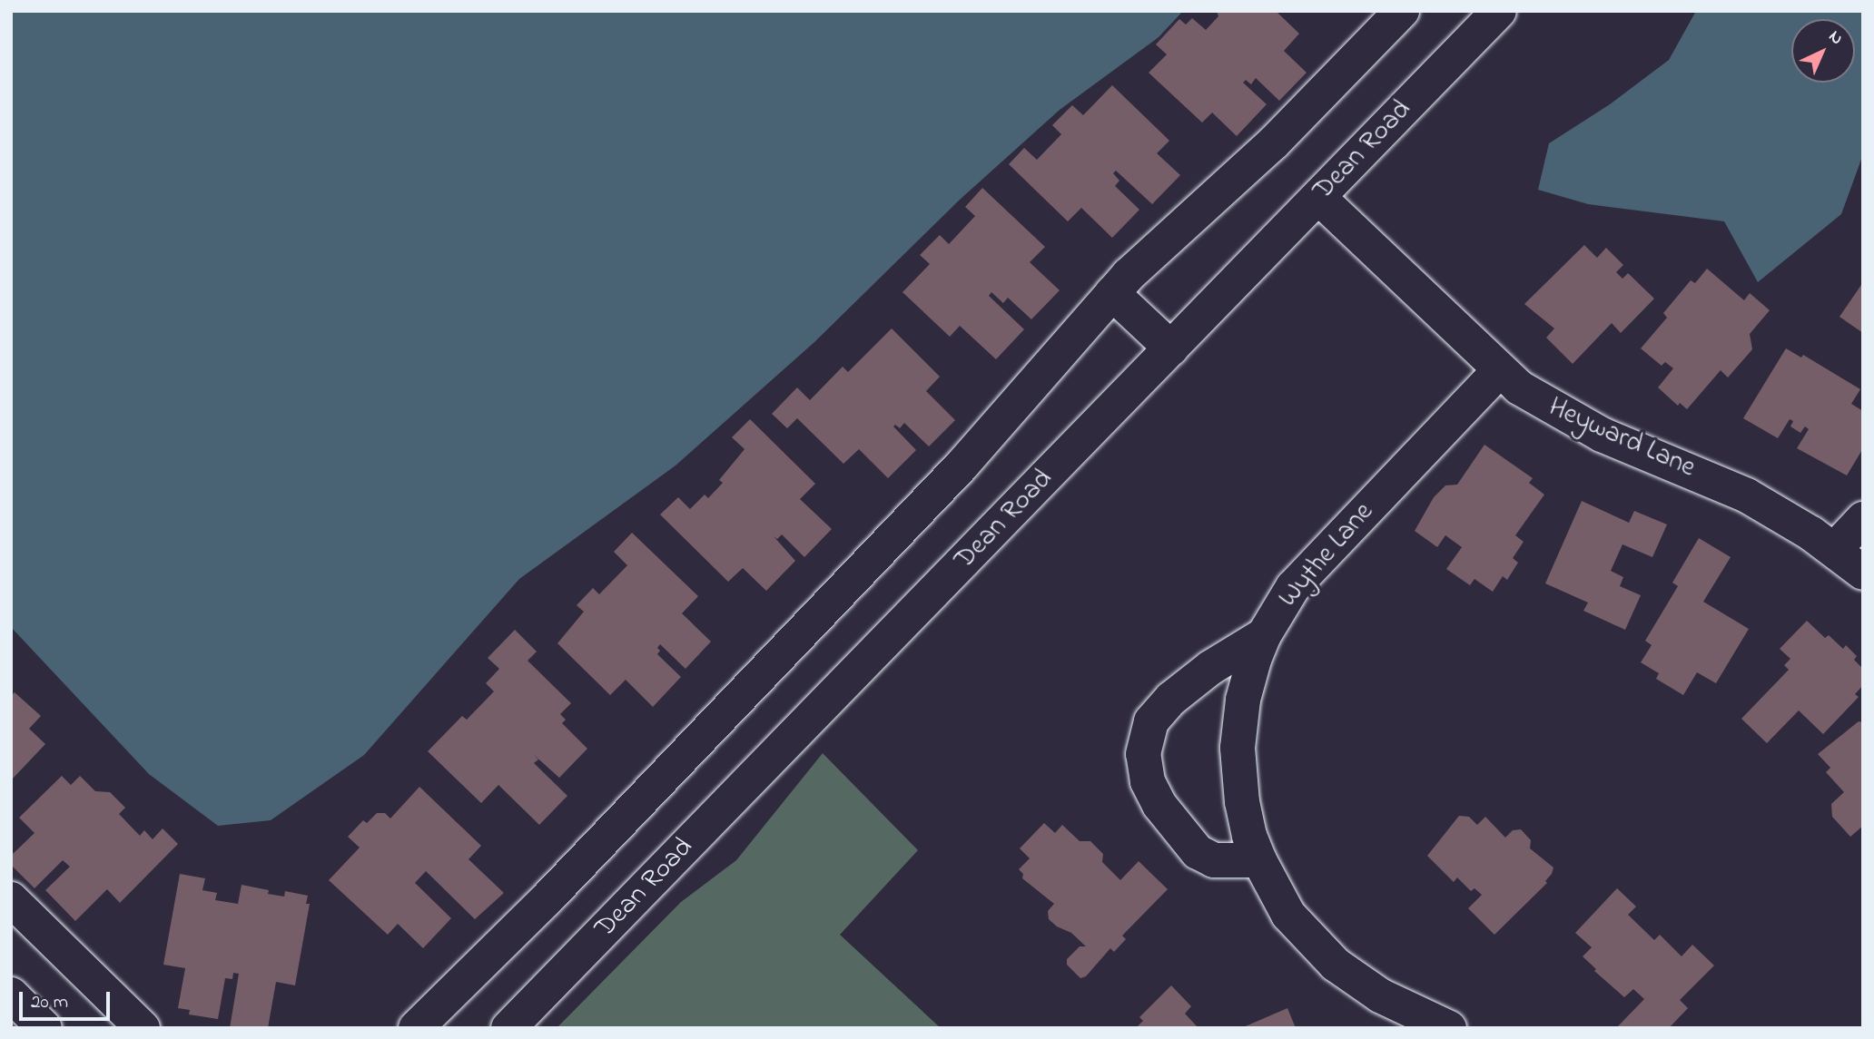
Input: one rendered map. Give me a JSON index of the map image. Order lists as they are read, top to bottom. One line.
{"streets":{"street":["Dean Road","Heyward Lane","Wythe Lane"]},"crossings":[["Dean Road","Heyward Lane"],["Heyward Lane","Wythe Lane"]],"scale_bar":"20 m","north":"top right"}
